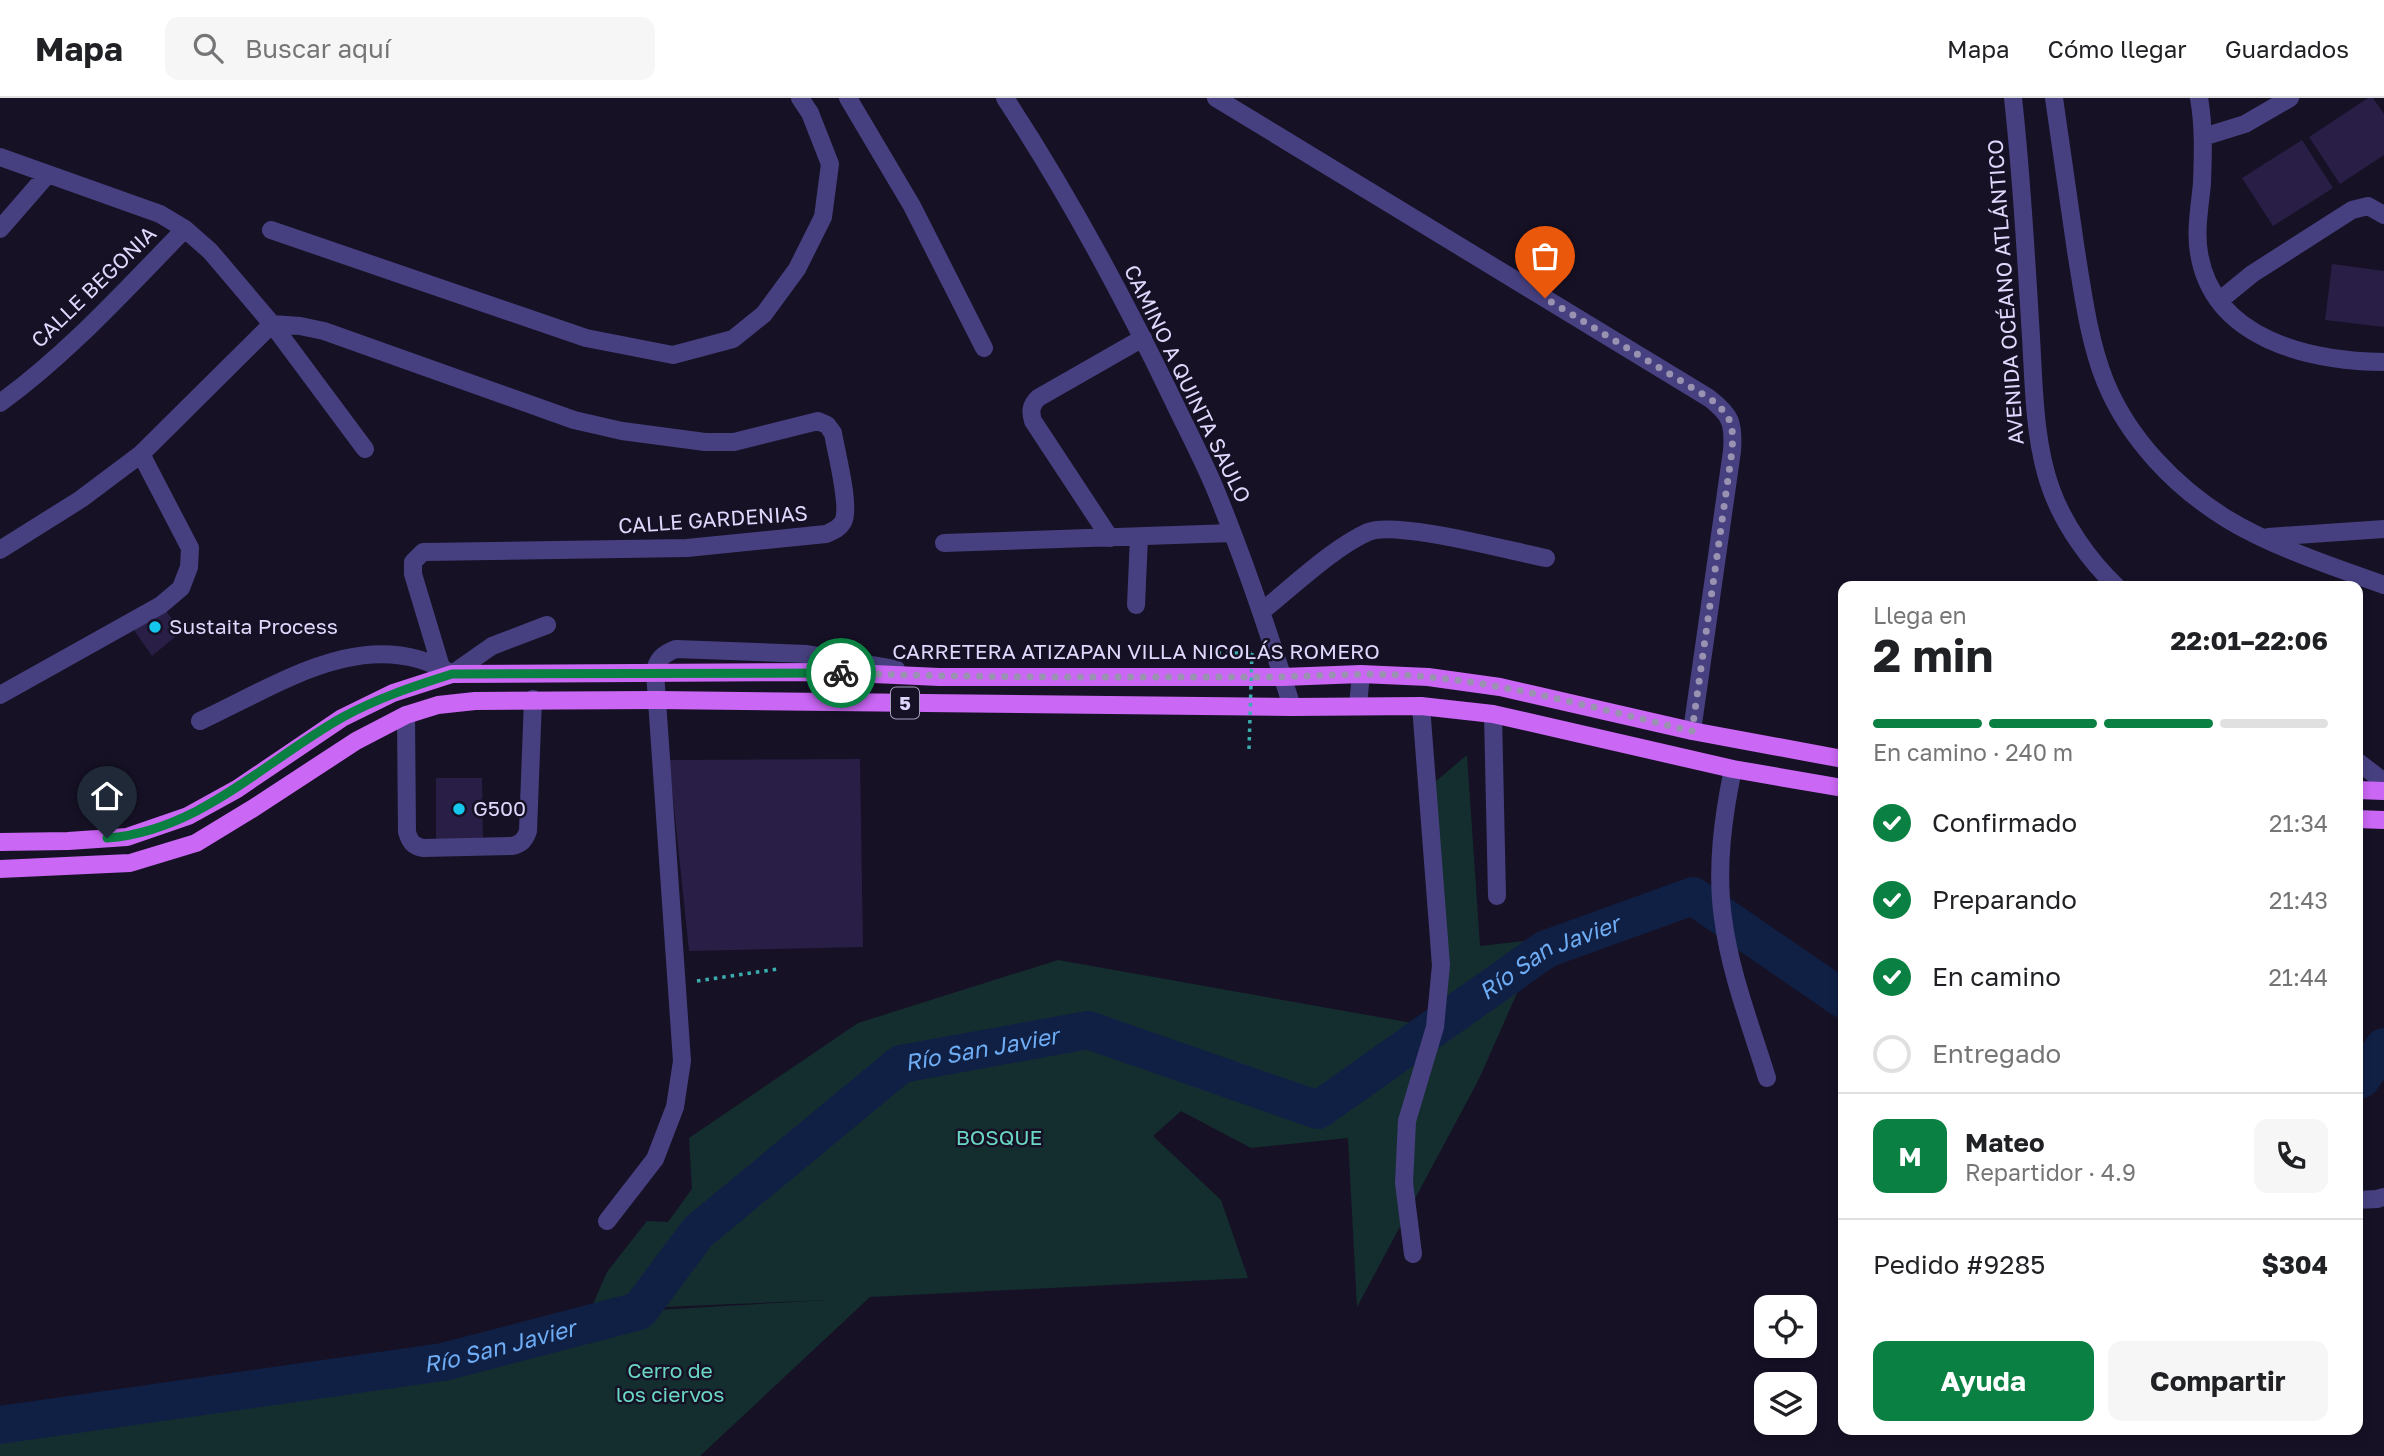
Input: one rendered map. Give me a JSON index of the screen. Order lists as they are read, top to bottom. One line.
{"streets":{"main road":["CARRETERA ATIZAPAN VILLA NICOLÁS ROMERO","5"],"street":["CALLE BEGONIA","AVENIDA OCÉANO ATLÁNTICO","CAMINO A QUINTA SAULO","CALLE GARDENIAS"]},"crossings":[["CAMINO A QUINTA SAULO","CARRETERA ATIZAPAN VILLA NICOLÁS ROMERO"],["CAMINO A QUINTA SAULO","5"],["CALLE GARDENIAS","CARRETERA ATIZAPAN VILLA NICOLÁS ROMERO"]],"water":["Río San Javier"],"parks":["BOSQUE","Cerro de los ciervos"],"places":["Sustaita Process","G500"],"page":{"header":"Mapa","search":"Buscar aquí","nav":["Mapa","Cómo llegar","Guardados"],"heading":["2 min","Llega en","22:01–22:06"],"panel":["Mateo","Repartidor · 4.9","Pedido #9285","$304"],"bar":"En camino · 240 m","list":[["Confirmado","21:34"],["Preparando","21:43"],["En camino","21:44"],"Entregado"],"round":"M","buttons":["Ayuda","Compartir"]}}
